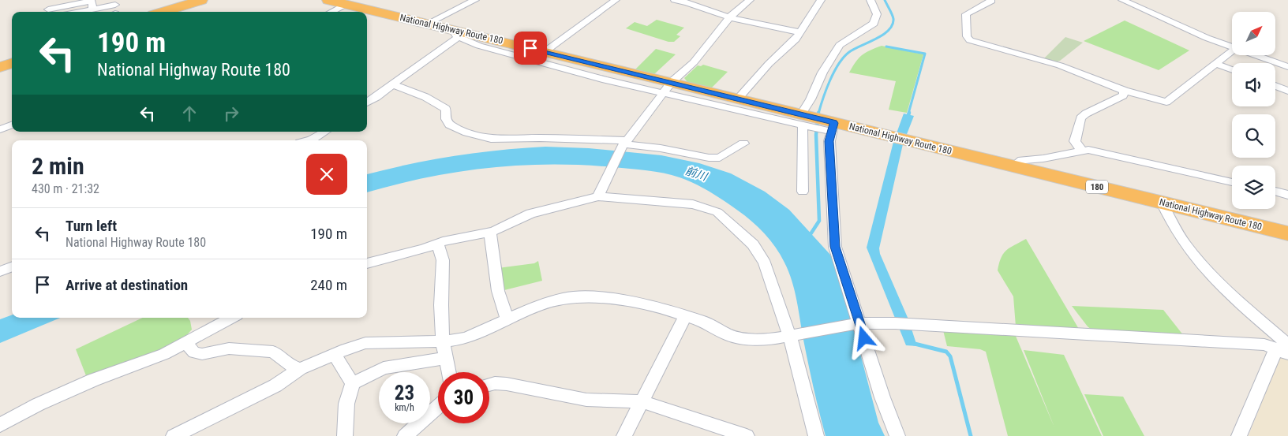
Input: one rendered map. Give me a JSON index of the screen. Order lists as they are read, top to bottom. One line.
{"streets":{"highway":["National Highway Route 180","180"]},"water":["前川"],"north":"top right","page":{"turn":["190 m","National Highway Route 180"],"heading":["2 min","430 m · 21:32"],"list":[{"name":"Turn left","note":"National Highway Route 180","value":"190 m"},{"name":"Arrive at destination","value":"240 m"}],"speed":"23 km/h","limit":"30"}}
